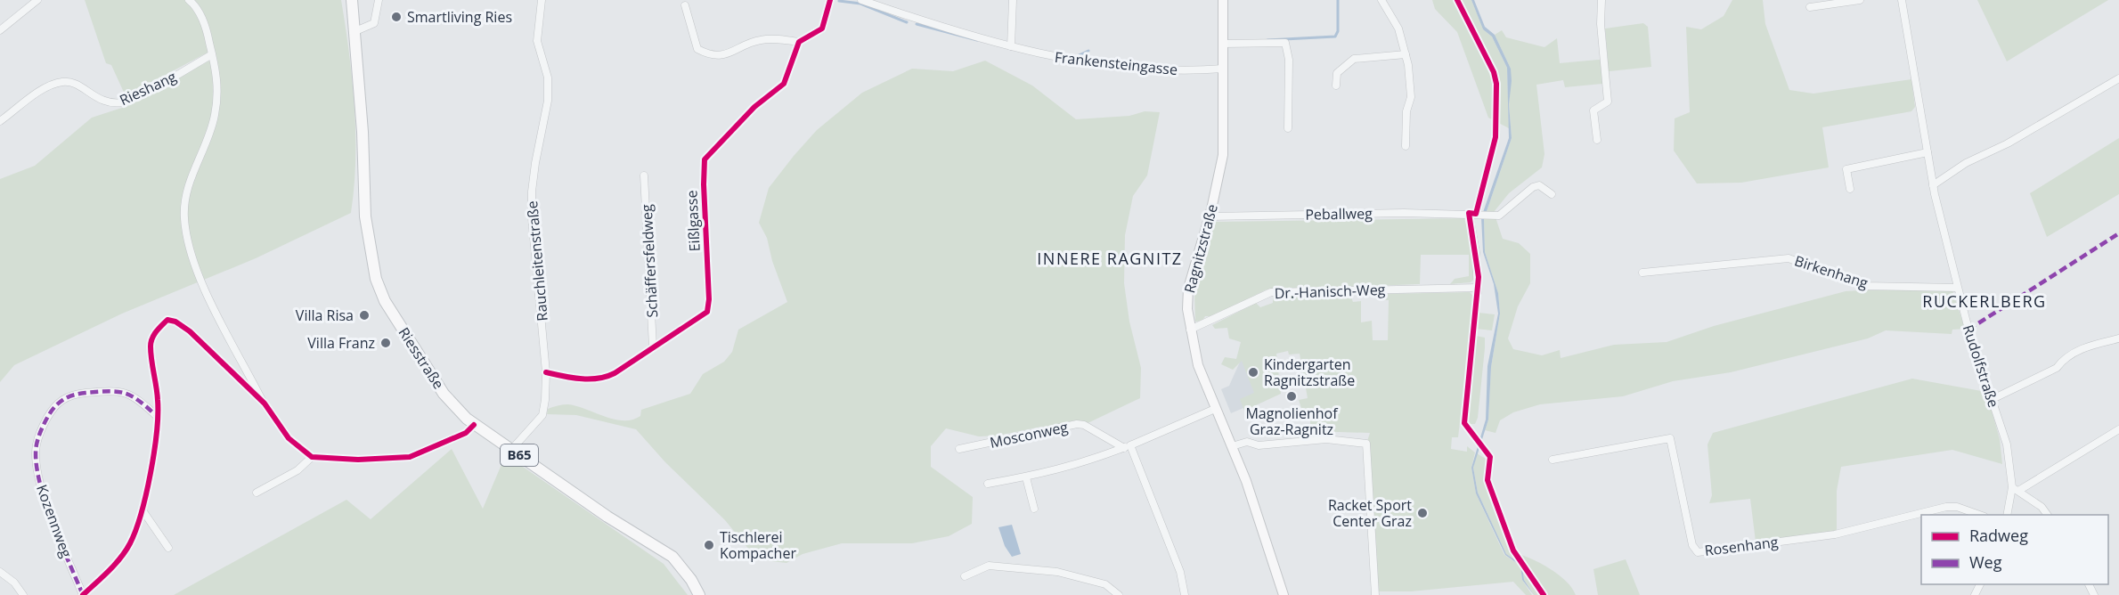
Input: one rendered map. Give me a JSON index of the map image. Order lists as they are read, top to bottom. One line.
{"streets":{"main road":["Ragnitzstraße","Riesstraße","B65"],"street":["Frankensteingasse","Rieshang","Peballweg","Eißlgasse","Rauchleitenstraße","Schäffersfeldweg","Birkenhang","Dr.-Hanisch-Weg","Rudolfstraße","Mosconweg","Kozennweg","Rosenhang"]},"crossings":[["Frankensteingasse","Ragnitzstraße"],["Peballweg","Ragnitzstraße"],["Peballweg","Dr.-Hanisch-Weg"],["Eißlgasse","Rauchleitenstraße"],["Eißlgasse","Schäffersfeldweg"],["Ragnitzstraße","Dr.-Hanisch-Weg"],["Rauchleitenstraße","Riesstraße"],["Birkenhang","Rudolfstraße"]],"districts":["INNERE RAGNITZ","RUCKERLBERG"],"places":["Smartliving Ries","Villa Risa","Villa Franz","Kindergarten Ragnitzstraße","Magnolienhof Graz-Ragnitz","Racket Sport Center Graz","Tischlerei Kompacher"],"legend":["Radweg","Weg"]}
